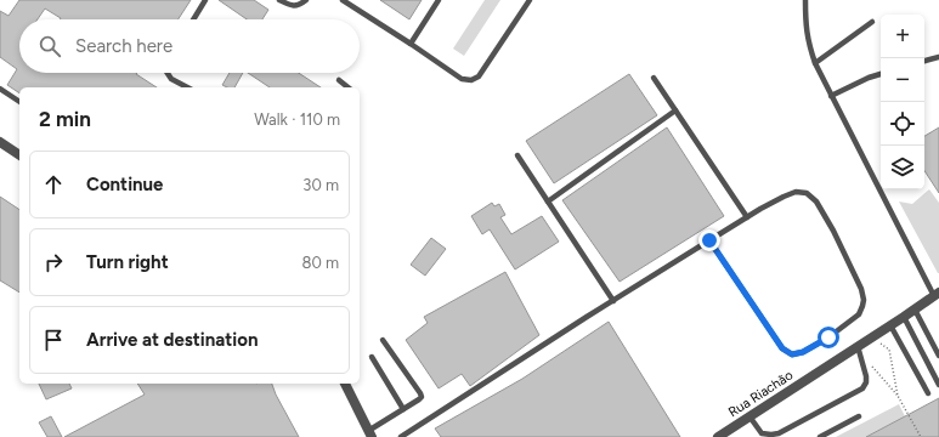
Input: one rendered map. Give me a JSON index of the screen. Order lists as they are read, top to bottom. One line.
{"streets":{"street":["Rua Riachão"]},"page":{"map_buttons":["+","−"],"search":"Search here","heading":["2 min","Walk · 110 m"],"list":[["Continue","30 m"],["Turn right","80 m"],"Arrive at destination"]}}
